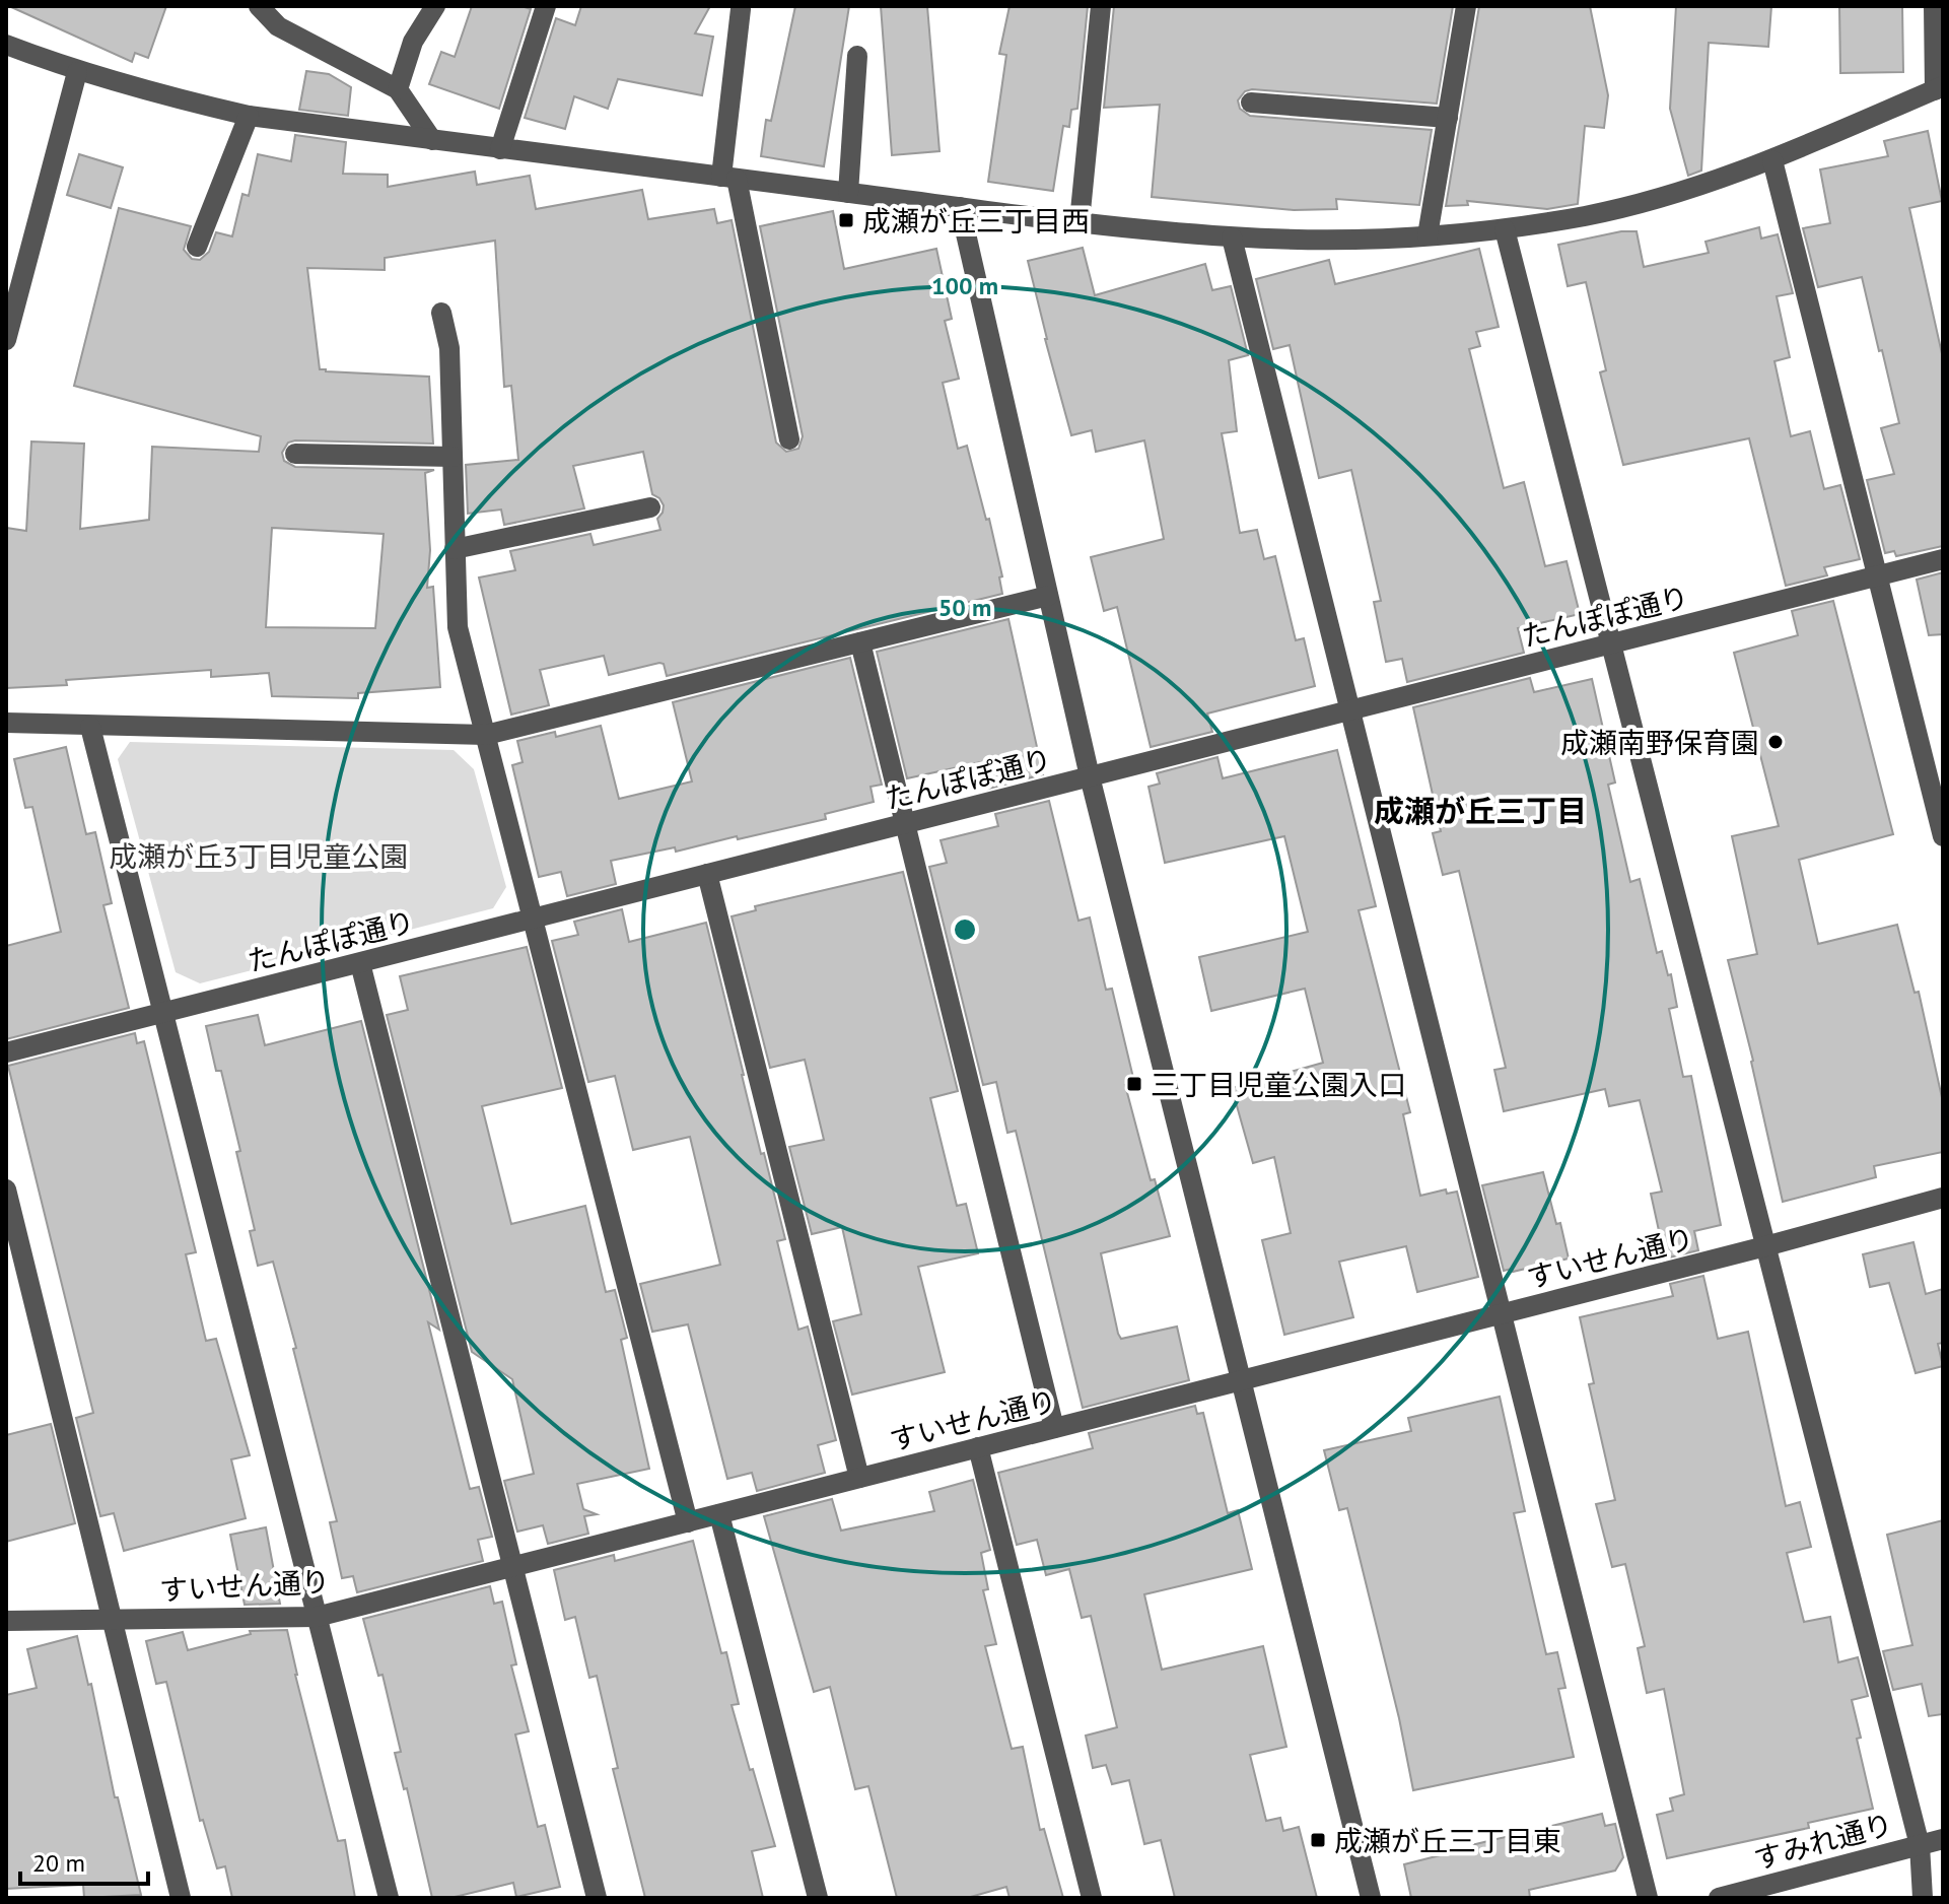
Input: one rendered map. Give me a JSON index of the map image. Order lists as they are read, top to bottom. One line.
{"streets":{"street":["たんぽぽ通り","すいせん通り","すみれ通り"]},"districts":["成瀬が丘三丁目"],"parks":["成瀬が丘3丁目児童公園"],"places":{"transit":["成瀬が丘三丁目西","三丁目児童公園入口","成瀬が丘三丁目東"],"other":["成瀬南野保育園"]},"scale_bar":"20 m","rings":["100 m","50 m"]}
